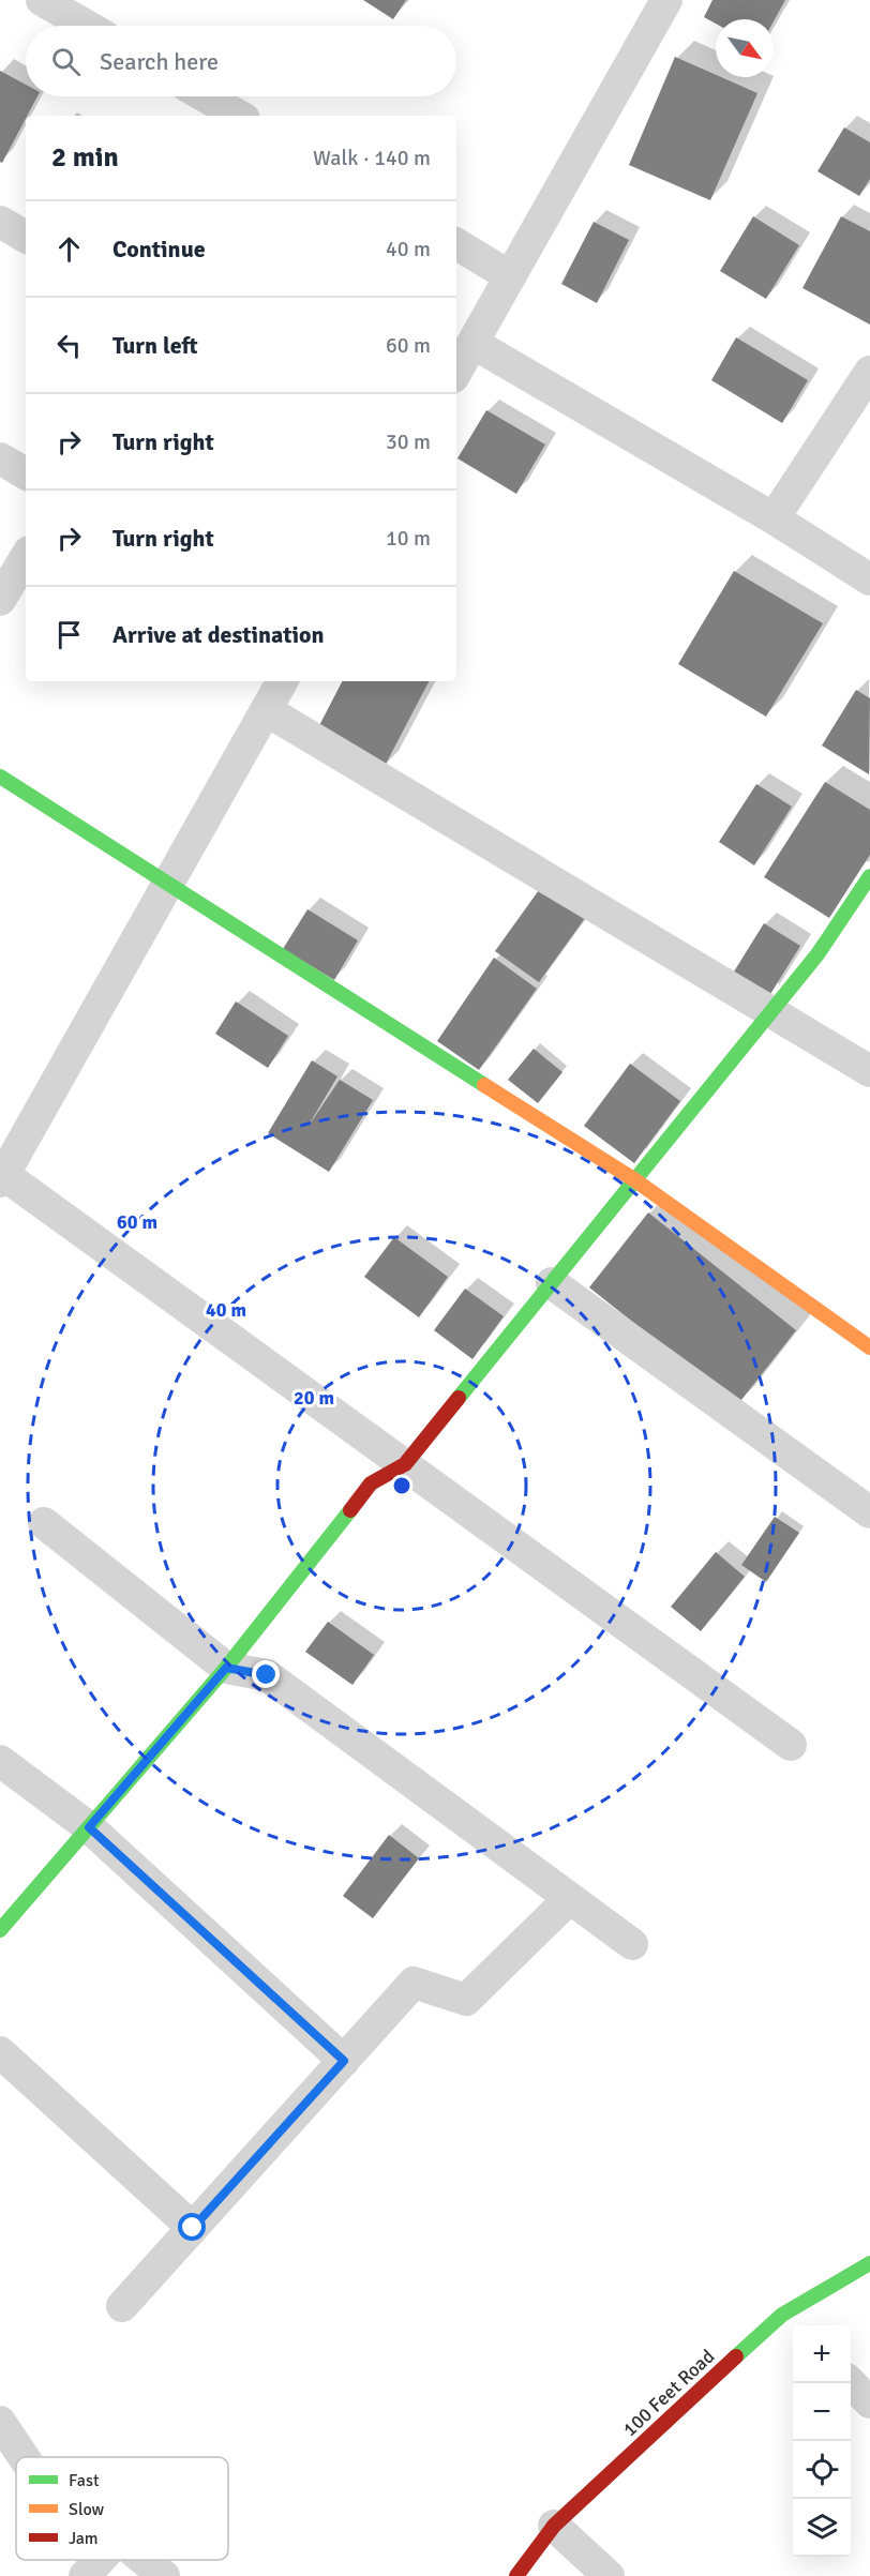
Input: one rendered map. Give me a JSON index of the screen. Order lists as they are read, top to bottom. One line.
{"streets":{"street":["100 Feet Road"]},"legend":["Fast","Slow","Jam"],"north":"bottom right","page":{"search":"Search here","heading":["2 min","Walk · 140 m"],"list":[["Continue","40 m"],["Turn left","60 m"],["Turn right","30 m"],["Turn right","10 m"],"Arrive at destination"],"map_buttons":["+","−"]},"rings":["60 m","40 m","20 m"]}
